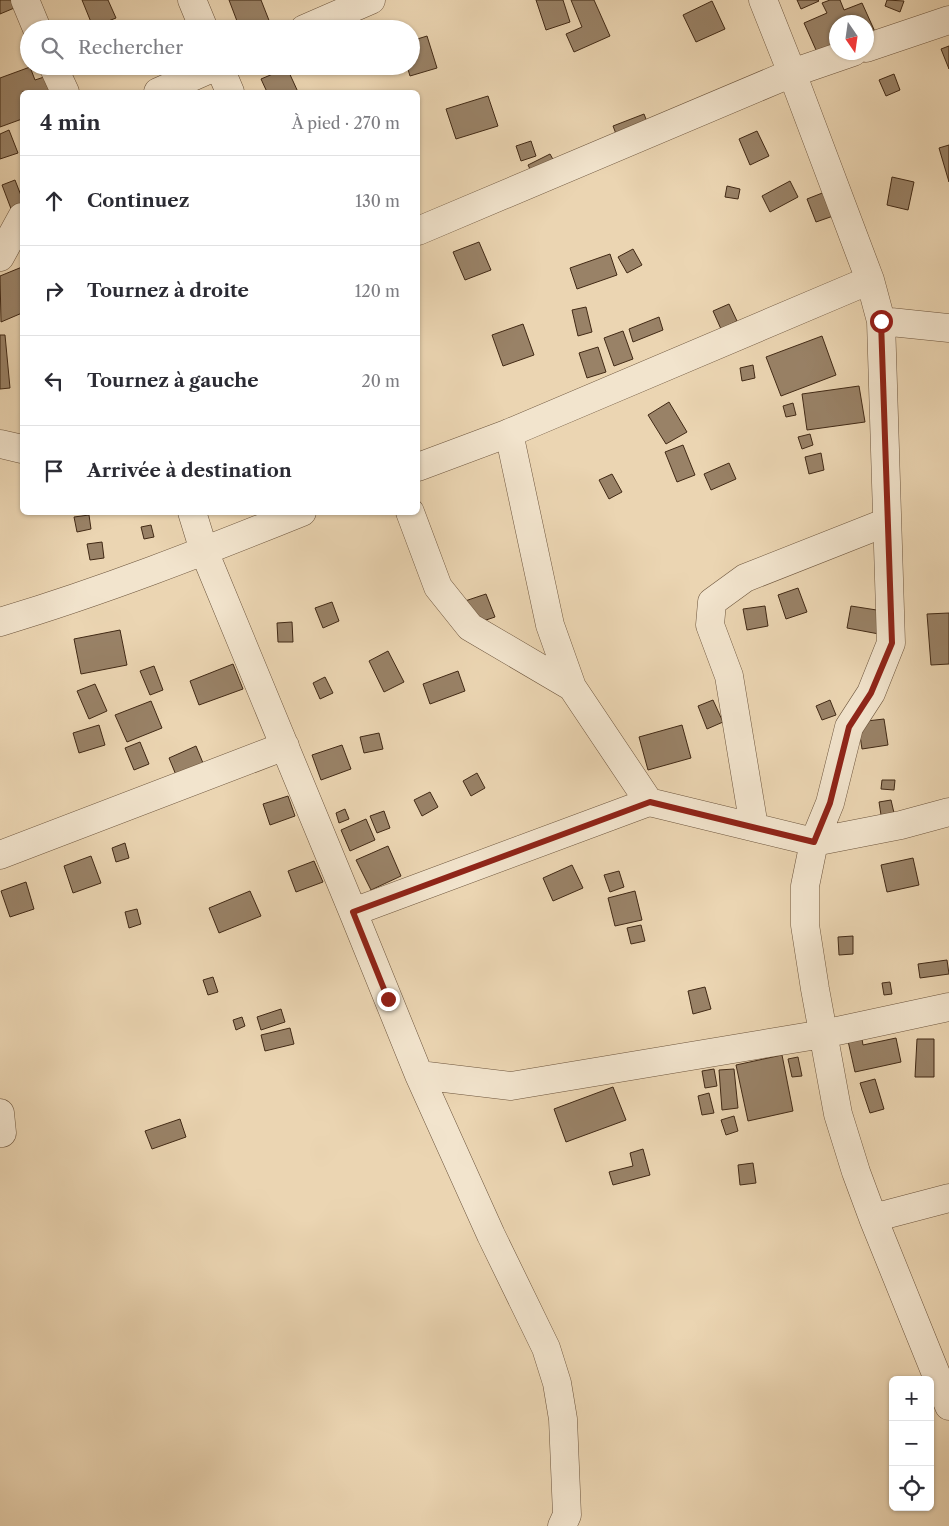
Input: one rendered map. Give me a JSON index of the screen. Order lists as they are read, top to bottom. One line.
{"north":"bottom","page":{"search":"Rechercher","heading":["4 min","À pied · 270 m"],"list":[["Continuez","130 m"],["Tournez à droite","120 m"],["Tournez à gauche","20 m"],"Arrivée à destination"],"map_buttons":["+","−"]}}
